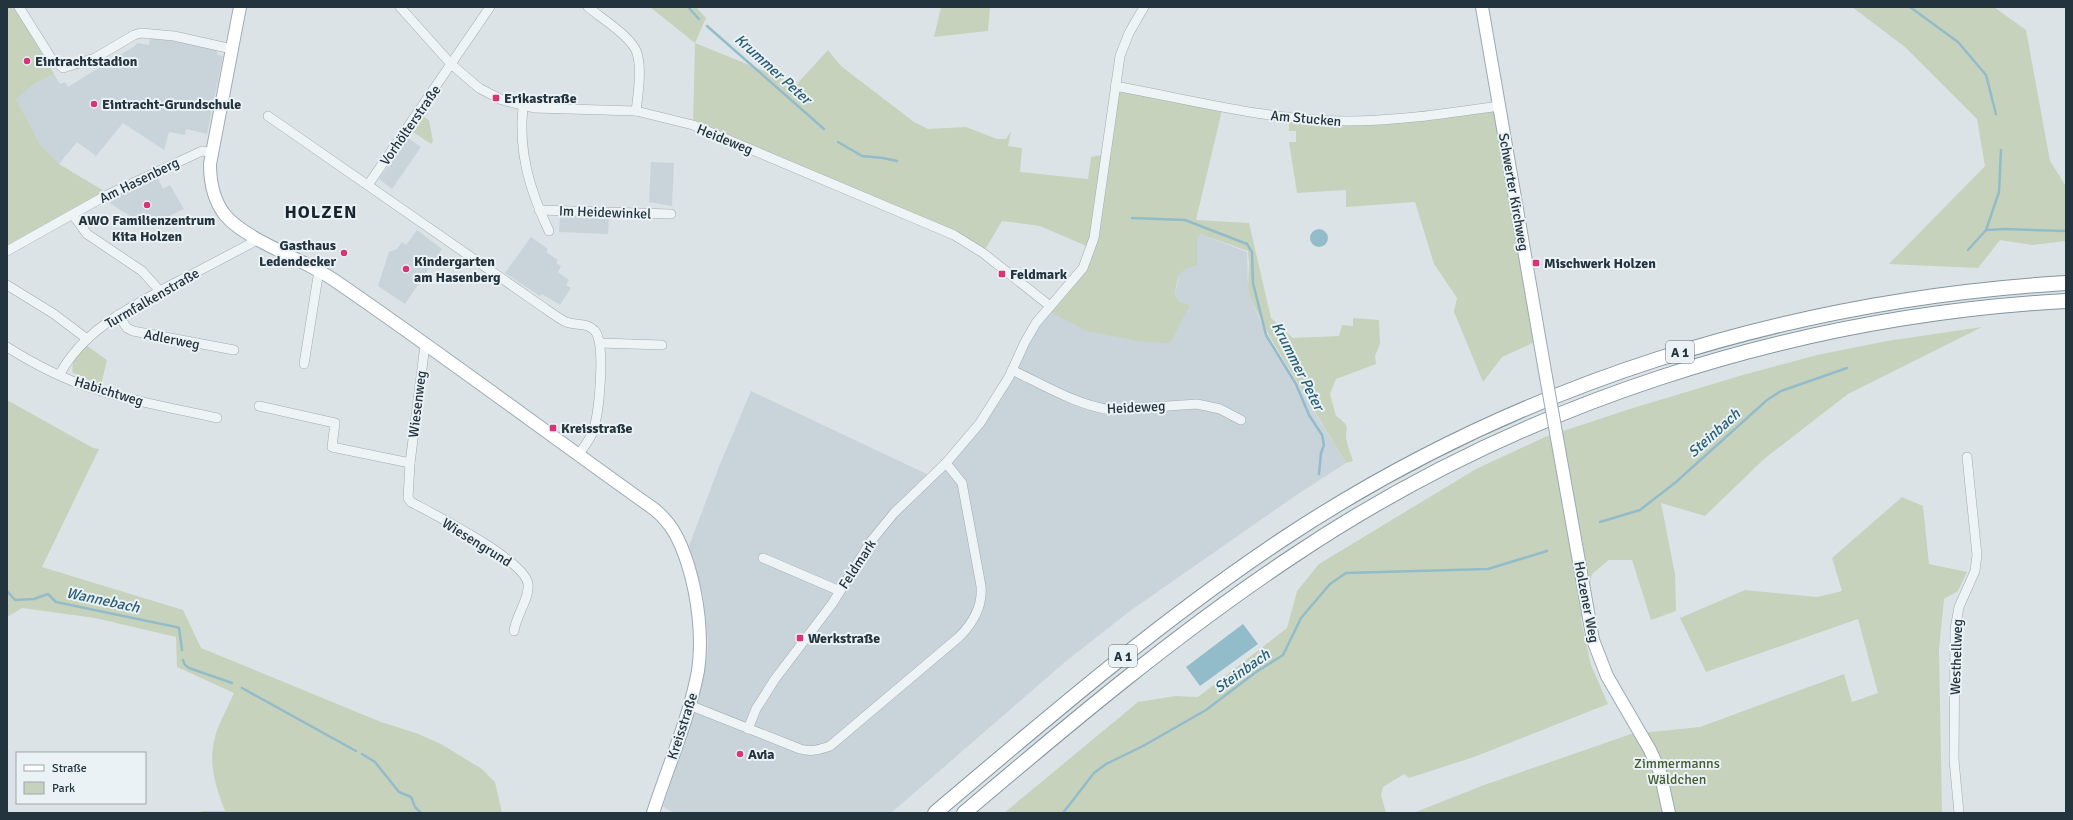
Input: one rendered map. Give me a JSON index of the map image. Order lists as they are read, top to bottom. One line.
{"streets":{"highway":["A 1"],"main road":["Schwerter Kirchweg","Holzener Weg","Kreisstraße"],"street":["Am Stucken","Vorhölterstraße","Heideweg","Am Hasenberg","Im Heidewinkel","Turmfalkenstraße","Adlerweg","Habichtweg","Wiesenweg","Wiesengrund","Feldmark","Westhellweg"]},"crossings":[["Am Stucken","Schwerter Kirchweg"],["Am Stucken","Feldmark"],["Vorhölterstraße","Heideweg"],["Heideweg","Feldmark"],["Am Hasenberg","Kreisstraße"],["Schwerter Kirchweg","Holzener Weg"],["Turmfalkenstraße","Adlerweg"],["Turmfalkenstraße","Habichtweg"],["Turmfalkenstraße","Kreisstraße"],["Wiesenweg","Wiesengrund"],["Wiesenweg","Kreisstraße"]],"districts":["HOLZEN"],"water":["Krummer Peter","Steinbach","Wannebach"],"parks":["Zimmermanns Wäldchen"],"places":{"other":["Eintrachtstadion","Eintracht-Grundschule","AWO Familienzentrum Kita Holzen","Gasthaus Ledendecker","Kindergarten am Hasenberg","Avia"],"transit":["Erikastraße","Mischwerk Holzen","Feldmark","Kreisstraße","Werkstraße"]},"legend":["Straße","Park"]}
